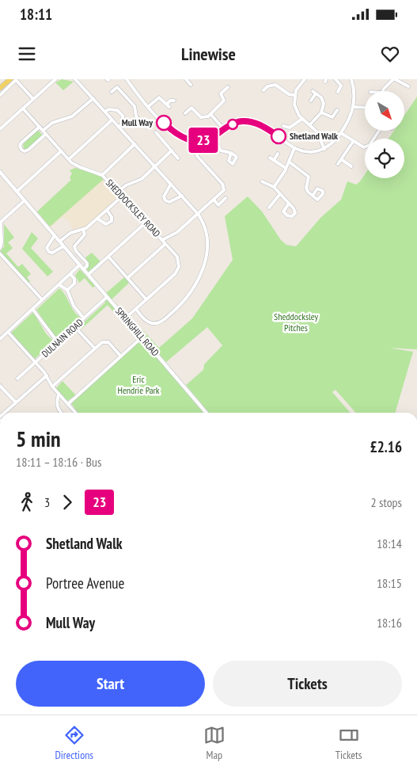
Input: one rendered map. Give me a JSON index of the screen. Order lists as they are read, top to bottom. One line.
{"streets":{"street":["SHEDDOCKSLEY ROAD","SPRINGHILL ROAD","DULNAIN ROAD"]},"crossings":[["SHEDDOCKSLEY ROAD","SPRINGHILL ROAD"],["SPRINGHILL ROAD","DULNAIN ROAD"]],"parks":["Sheddocksley Pitches","Eric Hendrie Park"],"places":["Mull Way","Shetland Walk"],"lines":["bus line 23"],"north":"bottom right","page":{"status":"18:11","header":"Linewise","on_map":"23","heading":["5 min","18:11 – 18:16 · Bus","£2.16"],"legs":["3","23","2 stops"],"list":[{"name":"Shetland Walk","value":"18:14"},{"name":"Portree Avenue","value":"18:15"},{"name":"Mull Way","value":"18:16"}],"buttons":["Start","Tickets"],"tabs":["Directions","Map","Tickets"]}}
